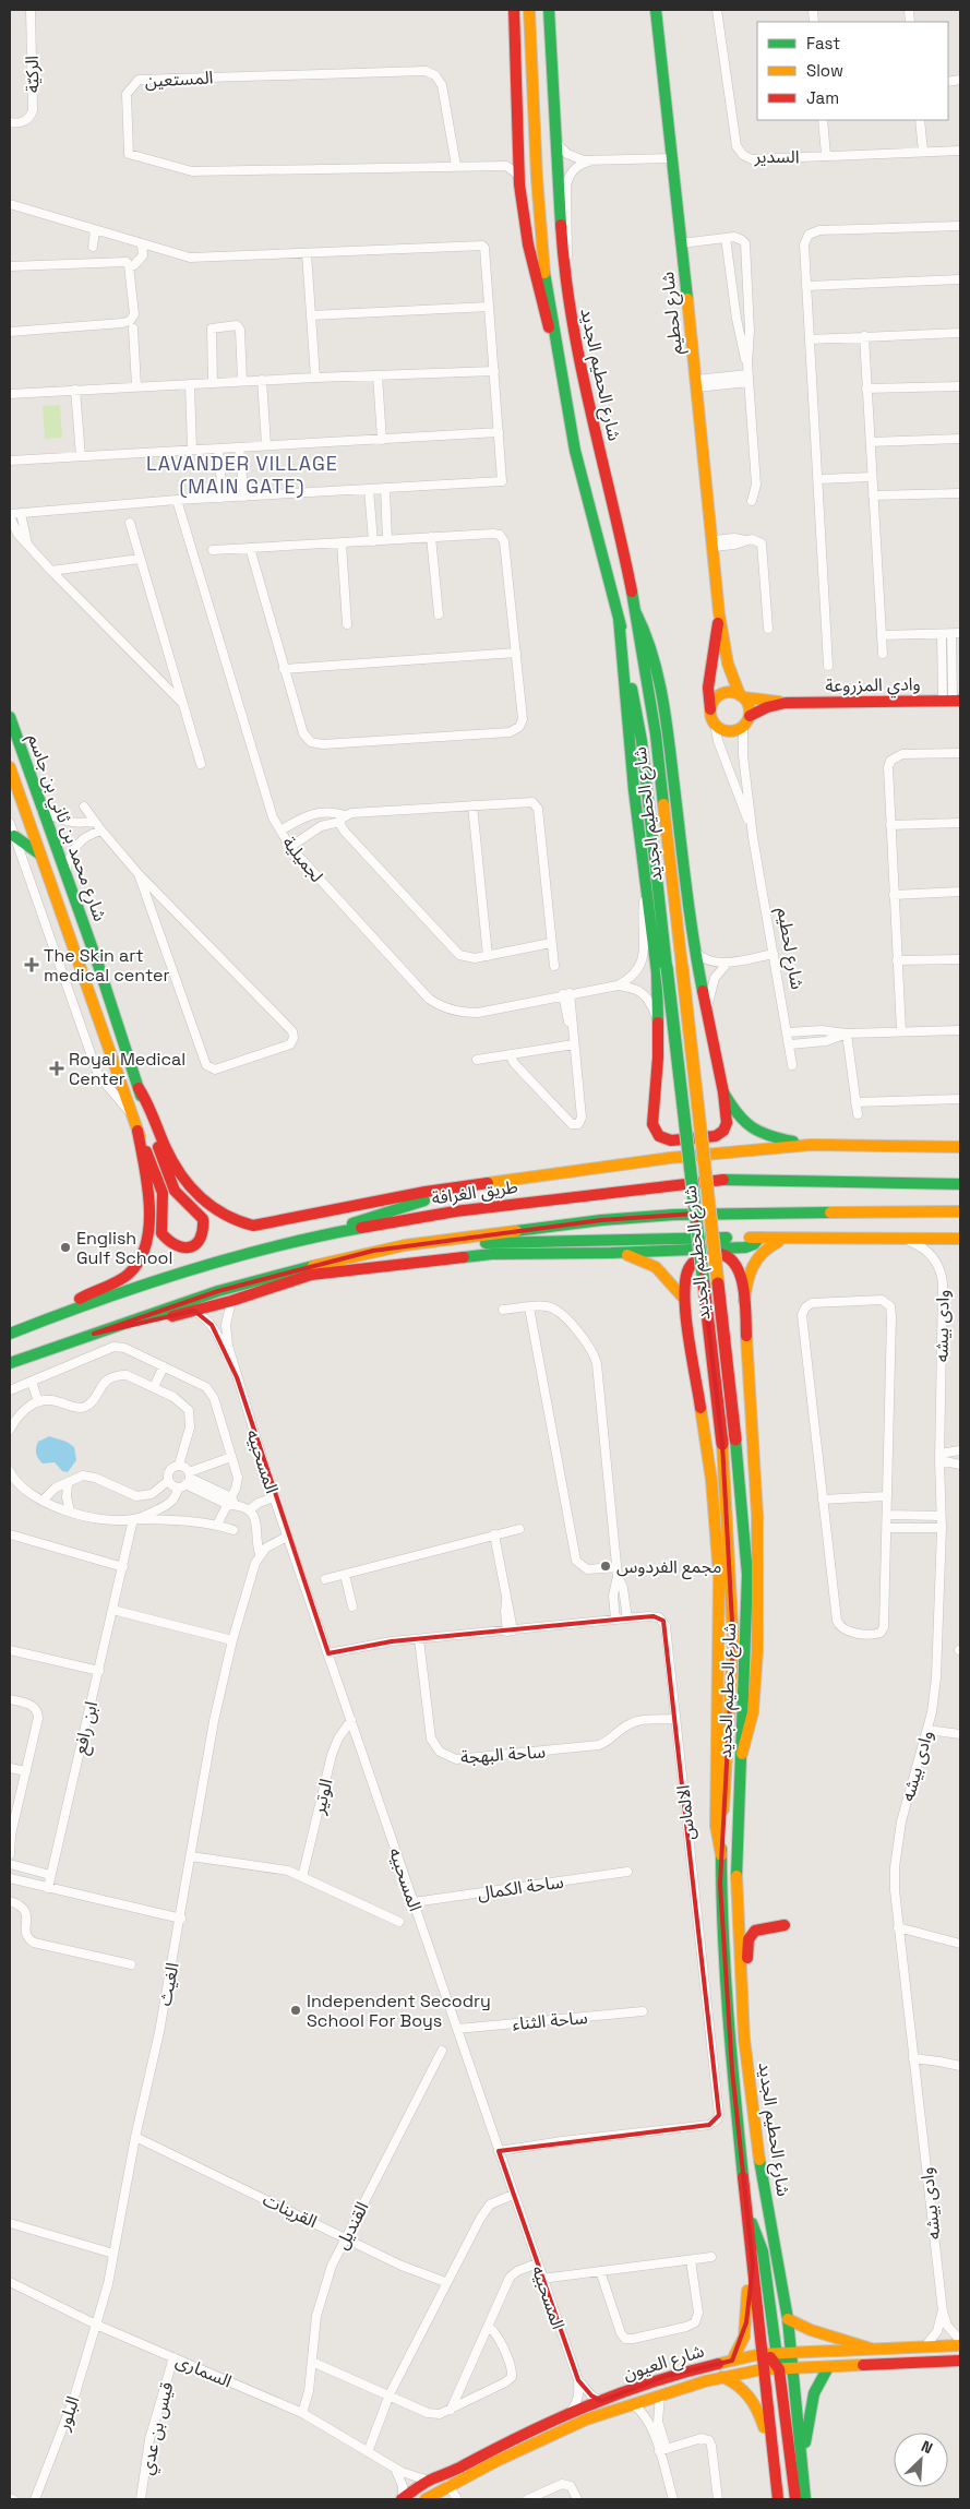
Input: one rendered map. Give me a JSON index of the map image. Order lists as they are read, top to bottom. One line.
{"streets":{"main road":["شارع لحطيم","شارع الحطيم الجديد","وادي المزروعة","شارع محمد بن ثاني بن جاسم","طريق الغرافة","شارع العيون"],"street":["الركيّة","المستعين","السدير","لجميلية","وادى بيشه","المسحبيه","ابن رافع","ساحة البهجة","الوتير","الالماس","ساحة الكمال","الغيث","ساحة الثناء","القرينات","القنديل","السمارى","البلور","قيس بن عدي"]},"crossings":[["شارع لحطيم","وادي المزروعة"],["شارع الحطيم الجديد","شارع العيون"],["وادى بيشه","شارع العيون"],["المسحبيه","الوتير"],["المسحبيه","الالماس"],["المسحبيه","ساحة الكمال"],["المسحبيه","ساحة الثناء"],["المسحبيه","شارع العيون"],["ساحة البهجة","الالماس"],["الغيث","القرينات"],["الغيث","السمارى"],["الغيث","البلور"],["القرينات","القنديل"],["القنديل","السمارى"],["شارع العيون","السمارى"],["السمارى","البلور"],["السمارى","قيس بن عدي"]],"districts":["LAVANDER VILLAGE (MAIN GATE)"],"places":{"health":["The Skin art medical center","Royal Medical Center"],"other":["English Gulf School","مجمع الفردوس","Independent Secodry School For Boys"]},"legend":["Fast","Slow","Jam"],"north":"top right"}
